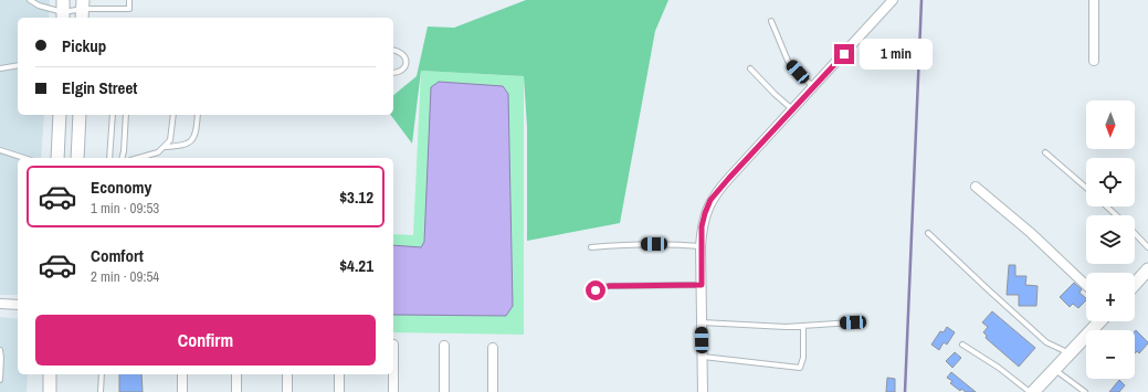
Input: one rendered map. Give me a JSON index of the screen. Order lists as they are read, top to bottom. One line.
{"north":"bottom","page":{"banner":["Pickup","Elgin Street"],"bubble":"1 min","map_buttons":["+","−"],"list":[{"name":"Economy","note":"1 min · 09:53","value":"$3.12"},{"name":"Comfort","note":"2 min · 09:54","value":"$4.21"}],"buttons":"Confirm"}}
